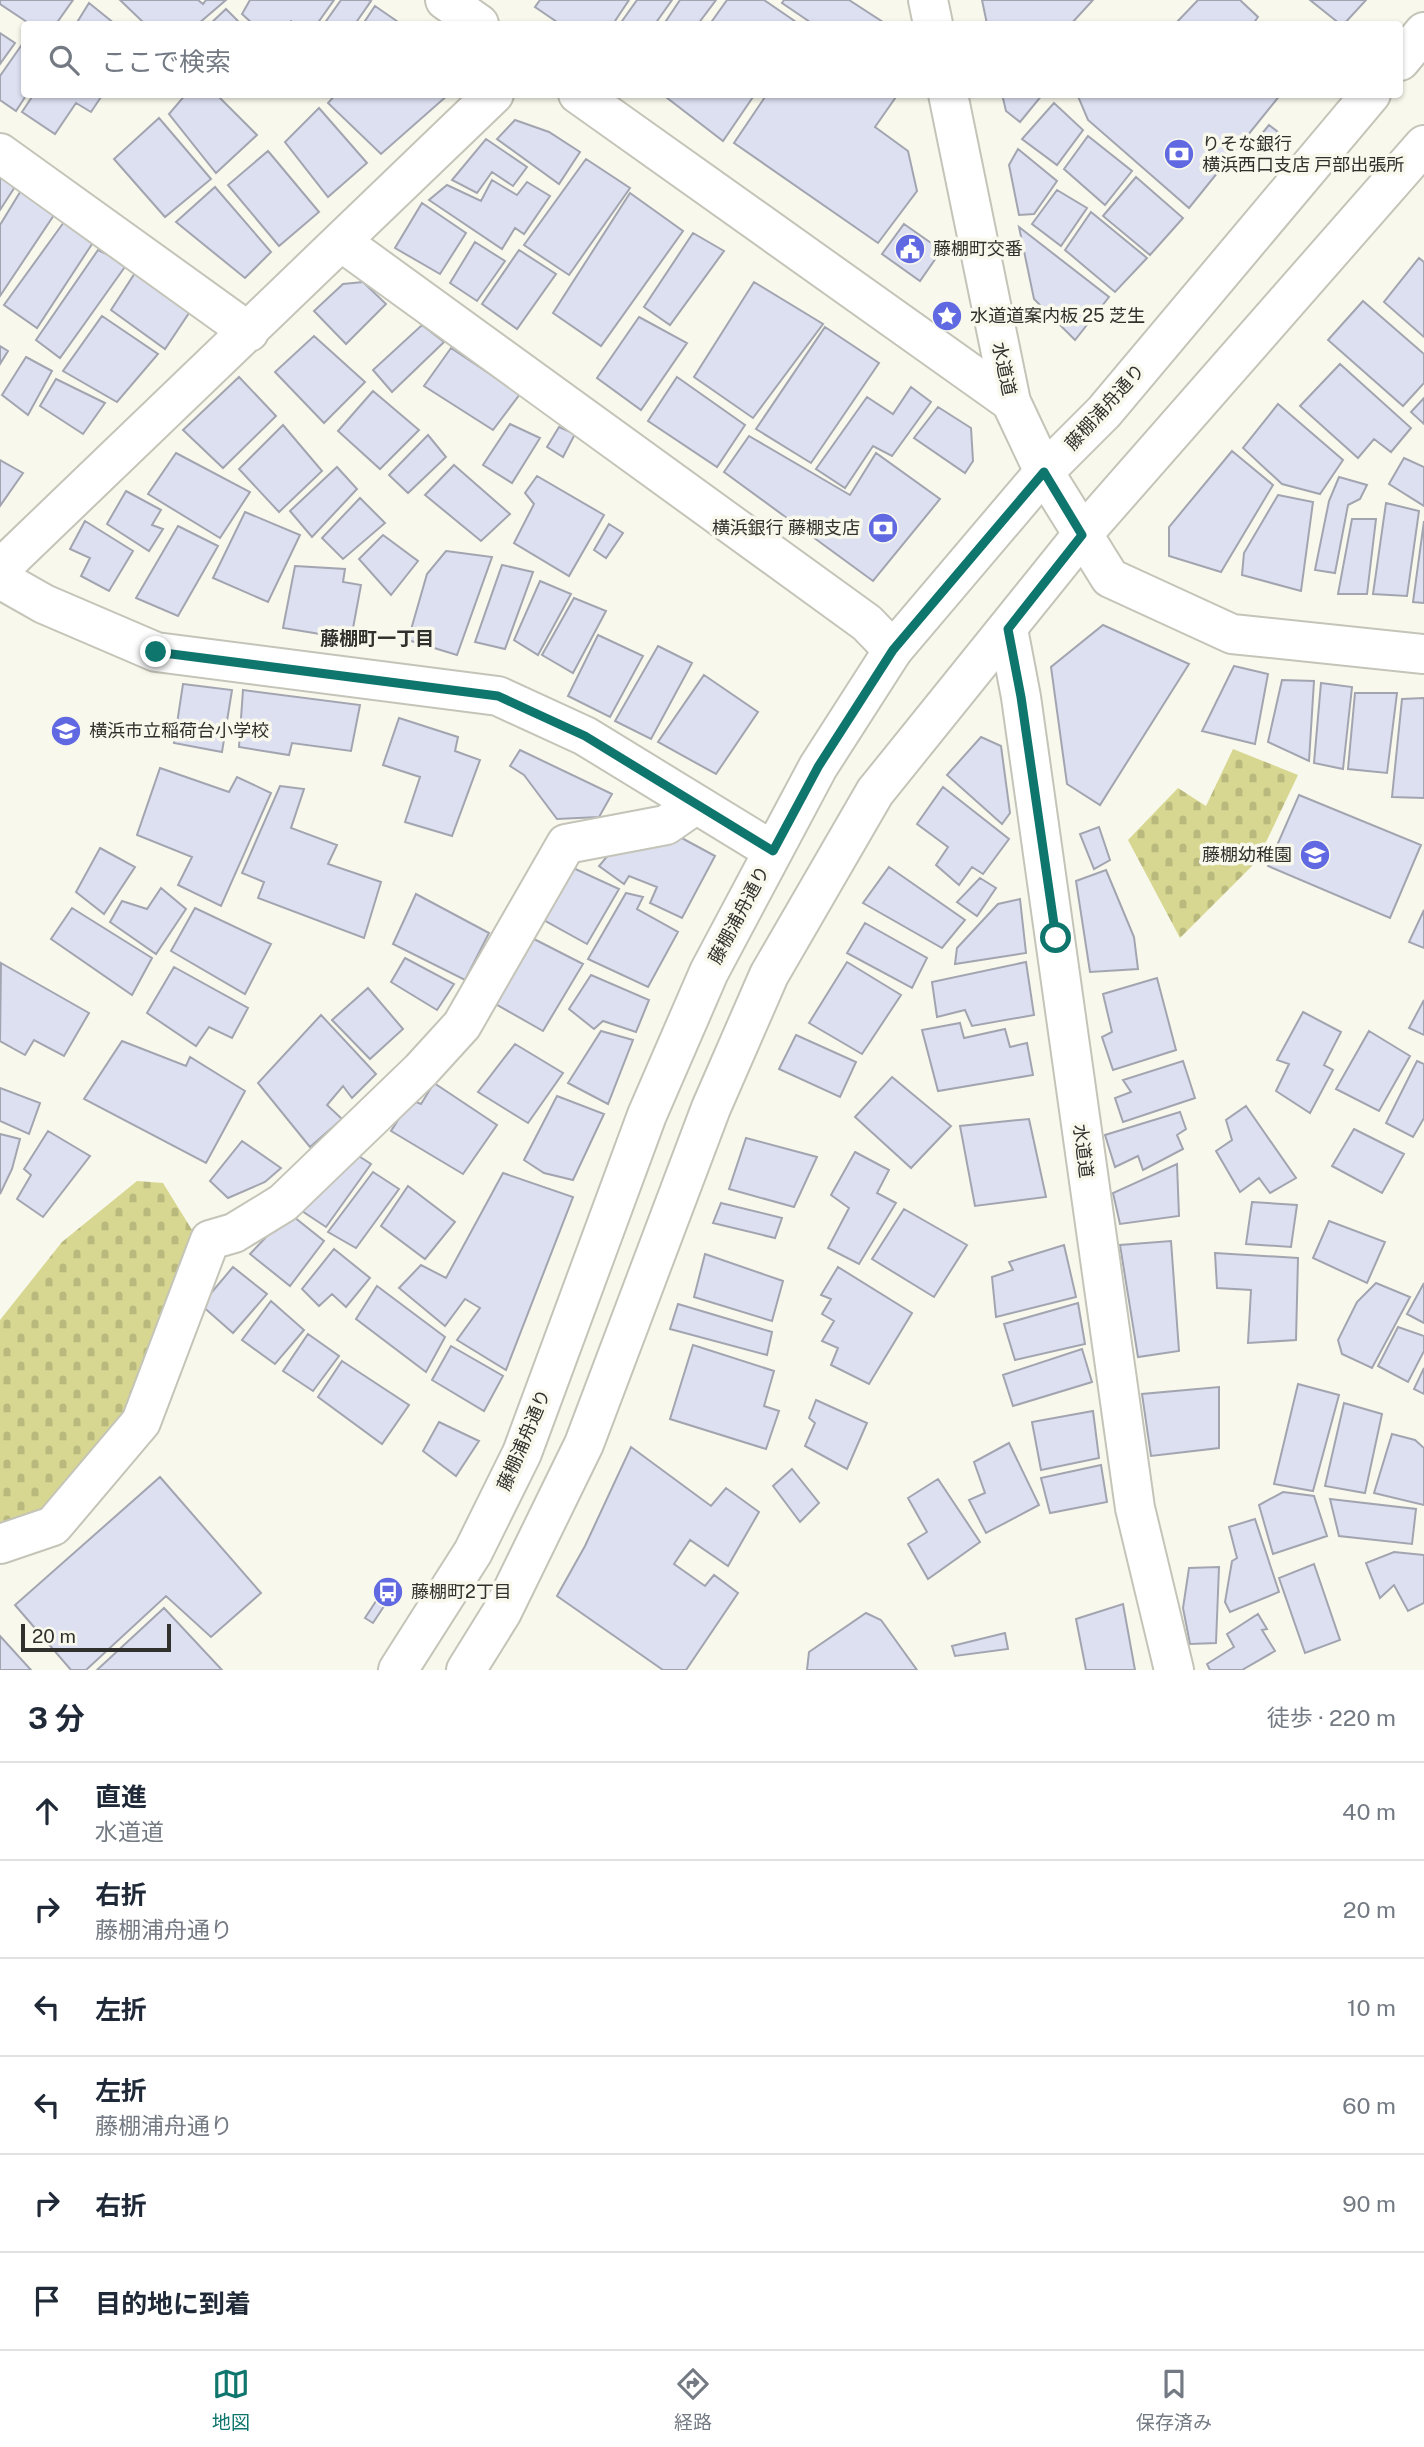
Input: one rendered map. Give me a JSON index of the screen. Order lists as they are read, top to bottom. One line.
{"streets":{"street":["水道道","藤棚浦舟通り"]},"crossings":[["水道道","藤棚浦舟通り"]],"districts":["藤棚町一丁目"],"places":{"bank":["りそな銀行 横浜西口支店 戸部出張所","横浜銀行 藤棚支店"],"public building":["藤棚町交番"],"place":["水道道案内板 25 芝生"],"school or university":["横浜市立稲荷台小学校","藤棚幼稚園"],"bus stop":["藤棚町2丁目"]},"scale_bar":"20 m","page":{"search":"ここで検索","scale":"20 m","heading":["3 分","徒歩 · 220 m"],"list":[["直進","水道道","40 m"],["右折","藤棚浦舟通り","20 m"],["左折","10 m"],["左折","藤棚浦舟通り","60 m"],["右折","90 m"],"目的地に到着"],"nav":["地図","経路","保存済み"]}}
